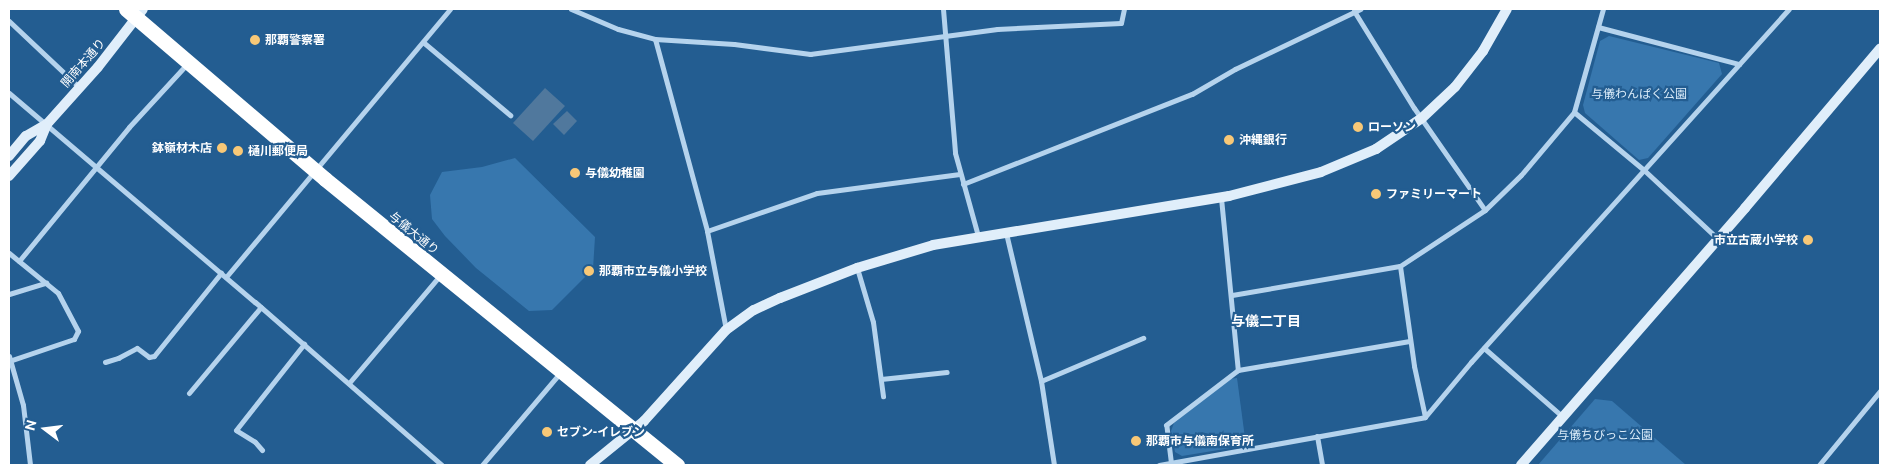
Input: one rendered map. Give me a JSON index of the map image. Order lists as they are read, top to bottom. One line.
{"streets":{"highway":["与儀大通り"],"street":["開南本通り"]},"crossings":[["開南本通り","与儀大通り"]],"districts":["与儀二丁目"],"parks":["与儀わんぱく公園","与儀ちびっこ公園"],"places":["那覇警察署","ローソン","沖縄銀行","鉢嶺材木店","樋川郵便局","与儀幼稚園","ファミリーマート","市立古蔵小学校","那覇市立与儀小学校","セブン-イレブン","那覇市与儀南保育所"],"north":"left"}
